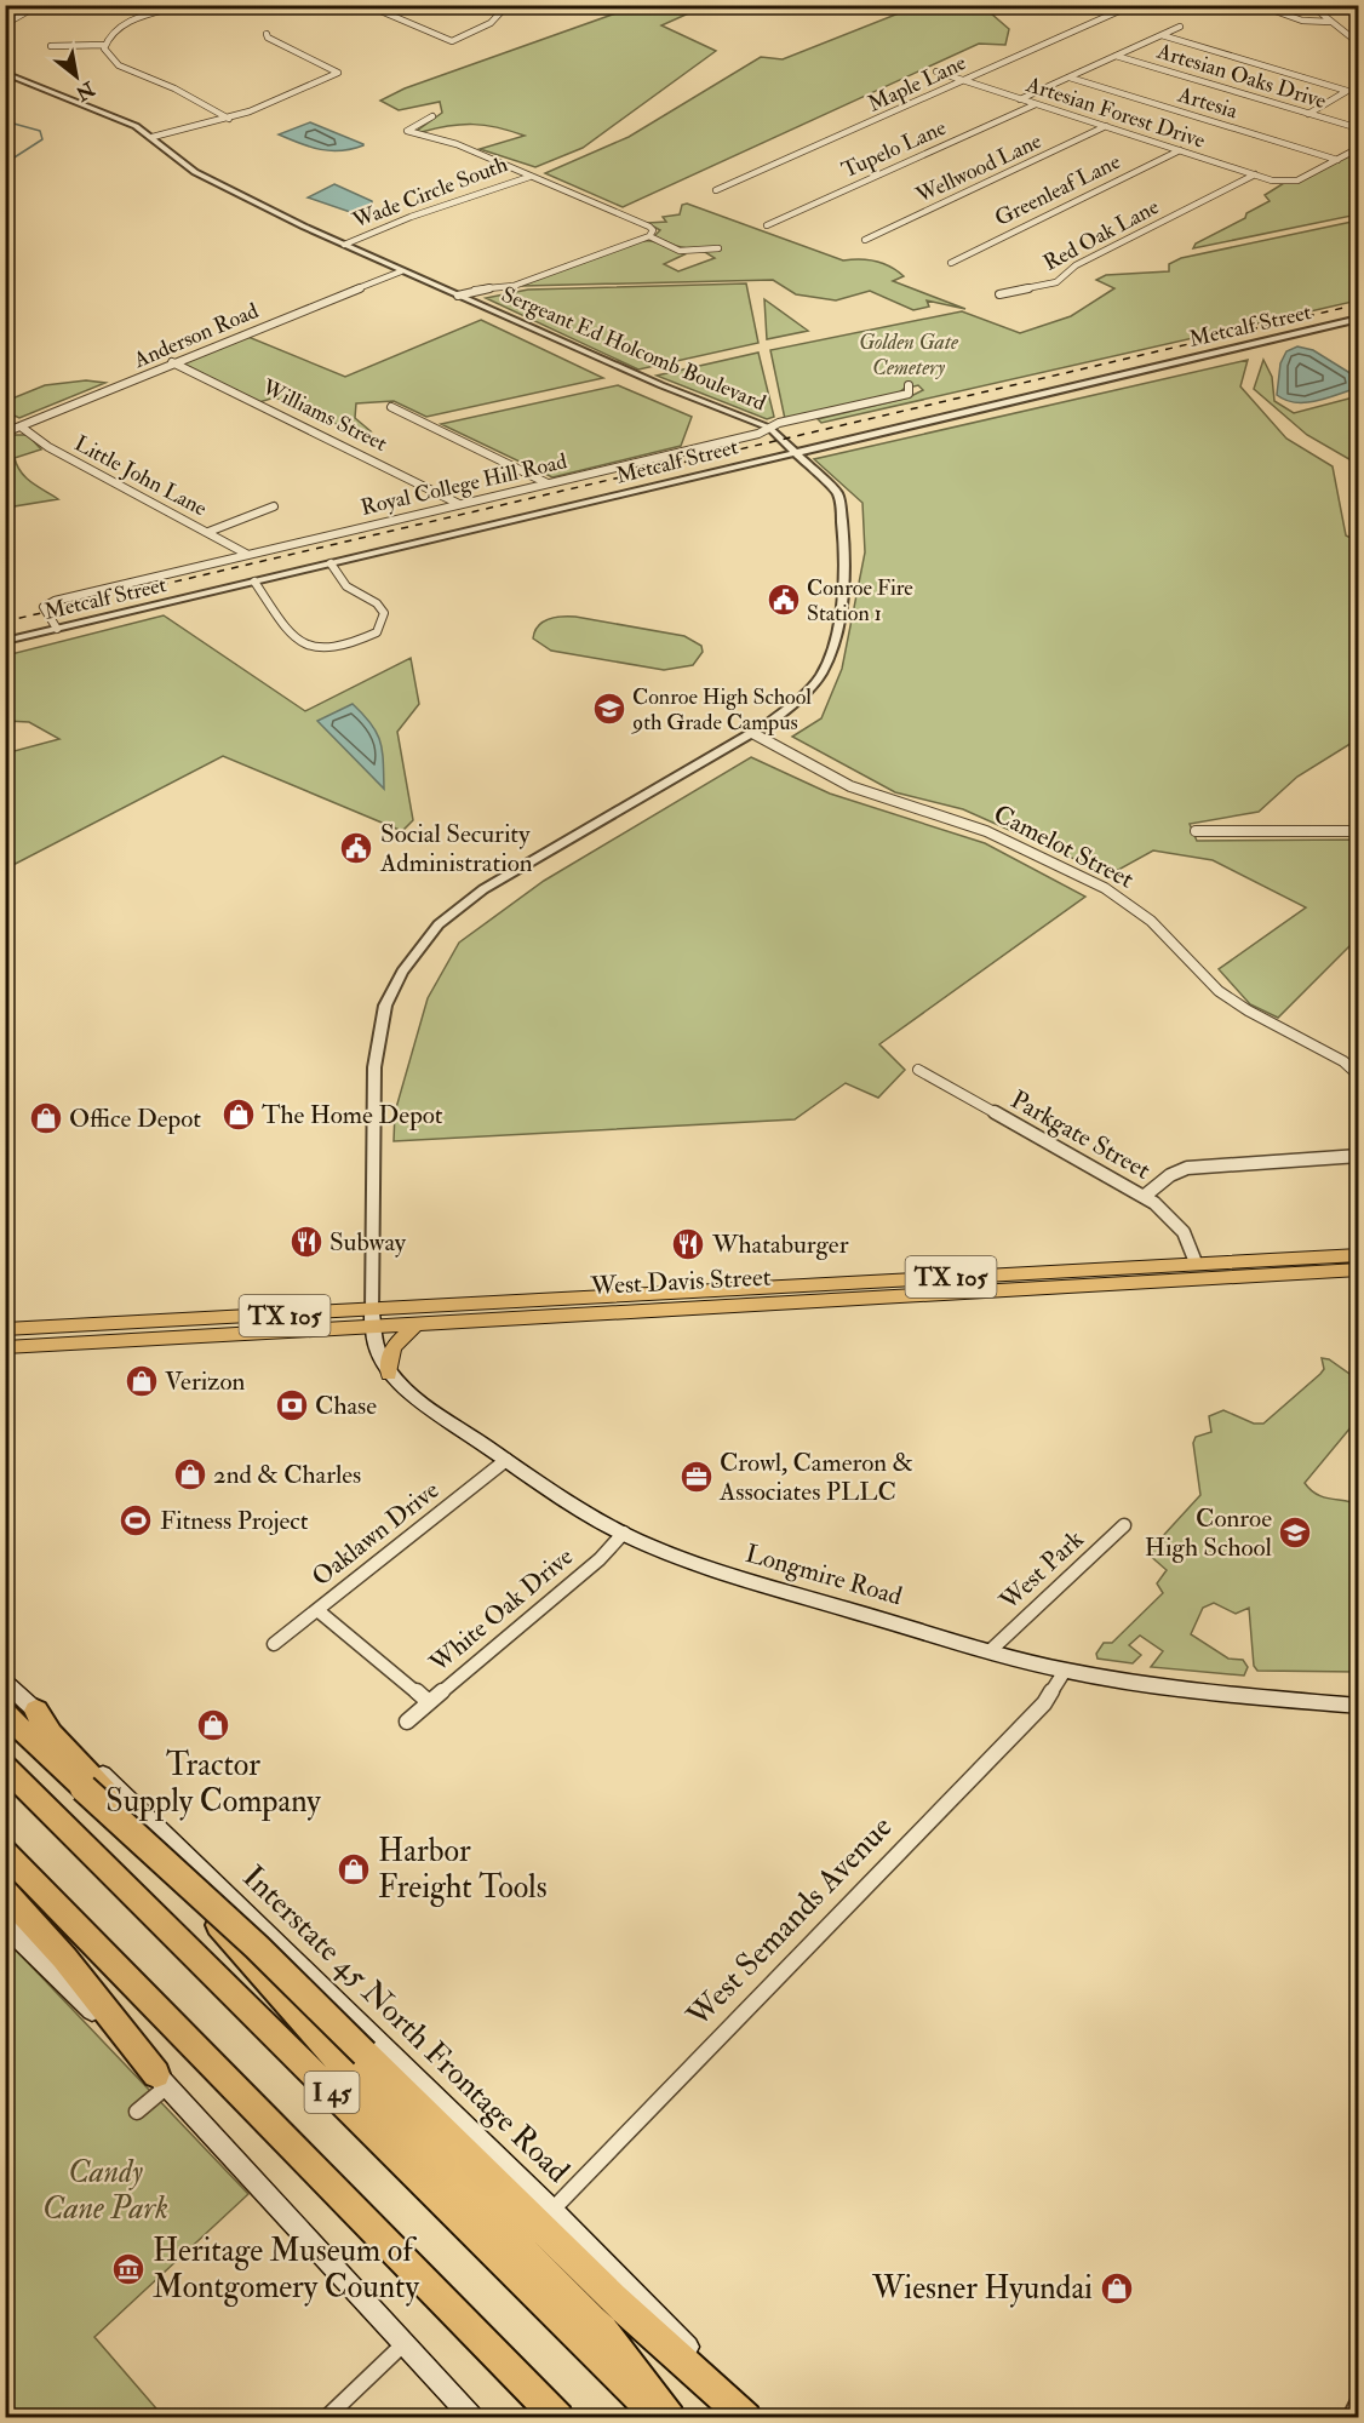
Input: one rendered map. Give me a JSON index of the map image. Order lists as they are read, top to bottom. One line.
{"streets":{"highway":["I 45"],"main road":["TX 105","West Davis Street","Longmire Road","Interstate 45 North Frontage Road"],"street":["Artesian Oaks Drive","Maple Lane","Artesia","Artesian Forest Drive","Tupelo Lane","Wellwood Lane","Greenleaf Lane","Wade Circle South","Red Oak Lane","Metcalf Street","Anderson Road","Sergeant Ed Holcomb Boulevard","Williams Street","Little John Lane","Royal College Hill Road","Camelot Street","Parkgate Street","Oaklawn Drive","West Park","White Oak Drive","West Semands Avenue"]},"crossings":[["Maple Lane","Artesian Forest Drive"],["Artesia","Artesian Forest Drive"],["Artesian Forest Drive","Tupelo Lane"],["Artesian Forest Drive","Wellwood Lane"],["Artesian Forest Drive","Greenleaf Lane"],["Artesian Forest Drive","Red Oak Lane"],["Wade Circle South","Sergeant Ed Holcomb Boulevard"],["Metcalf Street","Sergeant Ed Holcomb Boulevard"],["Metcalf Street","Royal College Hill Road"],["Anderson Road","Sergeant Ed Holcomb Boulevard"],["Anderson Road","Williams Street"],["Anderson Road","Little John Lane"],["Sergeant Ed Holcomb Boulevard","Royal College Hill Road"],["Sergeant Ed Holcomb Boulevard","Camelot Street"],["Sergeant Ed Holcomb Boulevard","West Davis Street"],["Sergeant Ed Holcomb Boulevard","Longmire Road"],["Williams Street","Royal College Hill Road"],["Little John Lane","Royal College Hill Road"],["Parkgate Street","West Davis Street"],["West Davis Street","Longmire Road"],["Oaklawn Drive","Longmire Road"],["West Park","Longmire Road"],["Longmire Road","White Oak Drive"],["Longmire Road","West Semands Avenue"],["West Semands Avenue","Interstate 45 North Frontage Road"]],"parks":["Golden Gate Cemetery","Candy Cane Park"],"places":{"public building":["Conroe Fire Station 1","Social Security Administration"],"school or university":["Conroe High School 9th Grade Campus","Conroe High School"],"shop":["The Home Depot","Office Depot","Verizon","2nd & Charles","Tractor Supply Company","Harbor Freight Tools","Wiesner Hyundai"],"restaurant":["Subway","Whataburger"],"bank":["Chase"],"office":["Crowl, Cameron & Associates PLLC"],"sports":["Fitness Project"],"museum":["Heritage Museum of Montgomery County"]},"north":"bottom right"}
